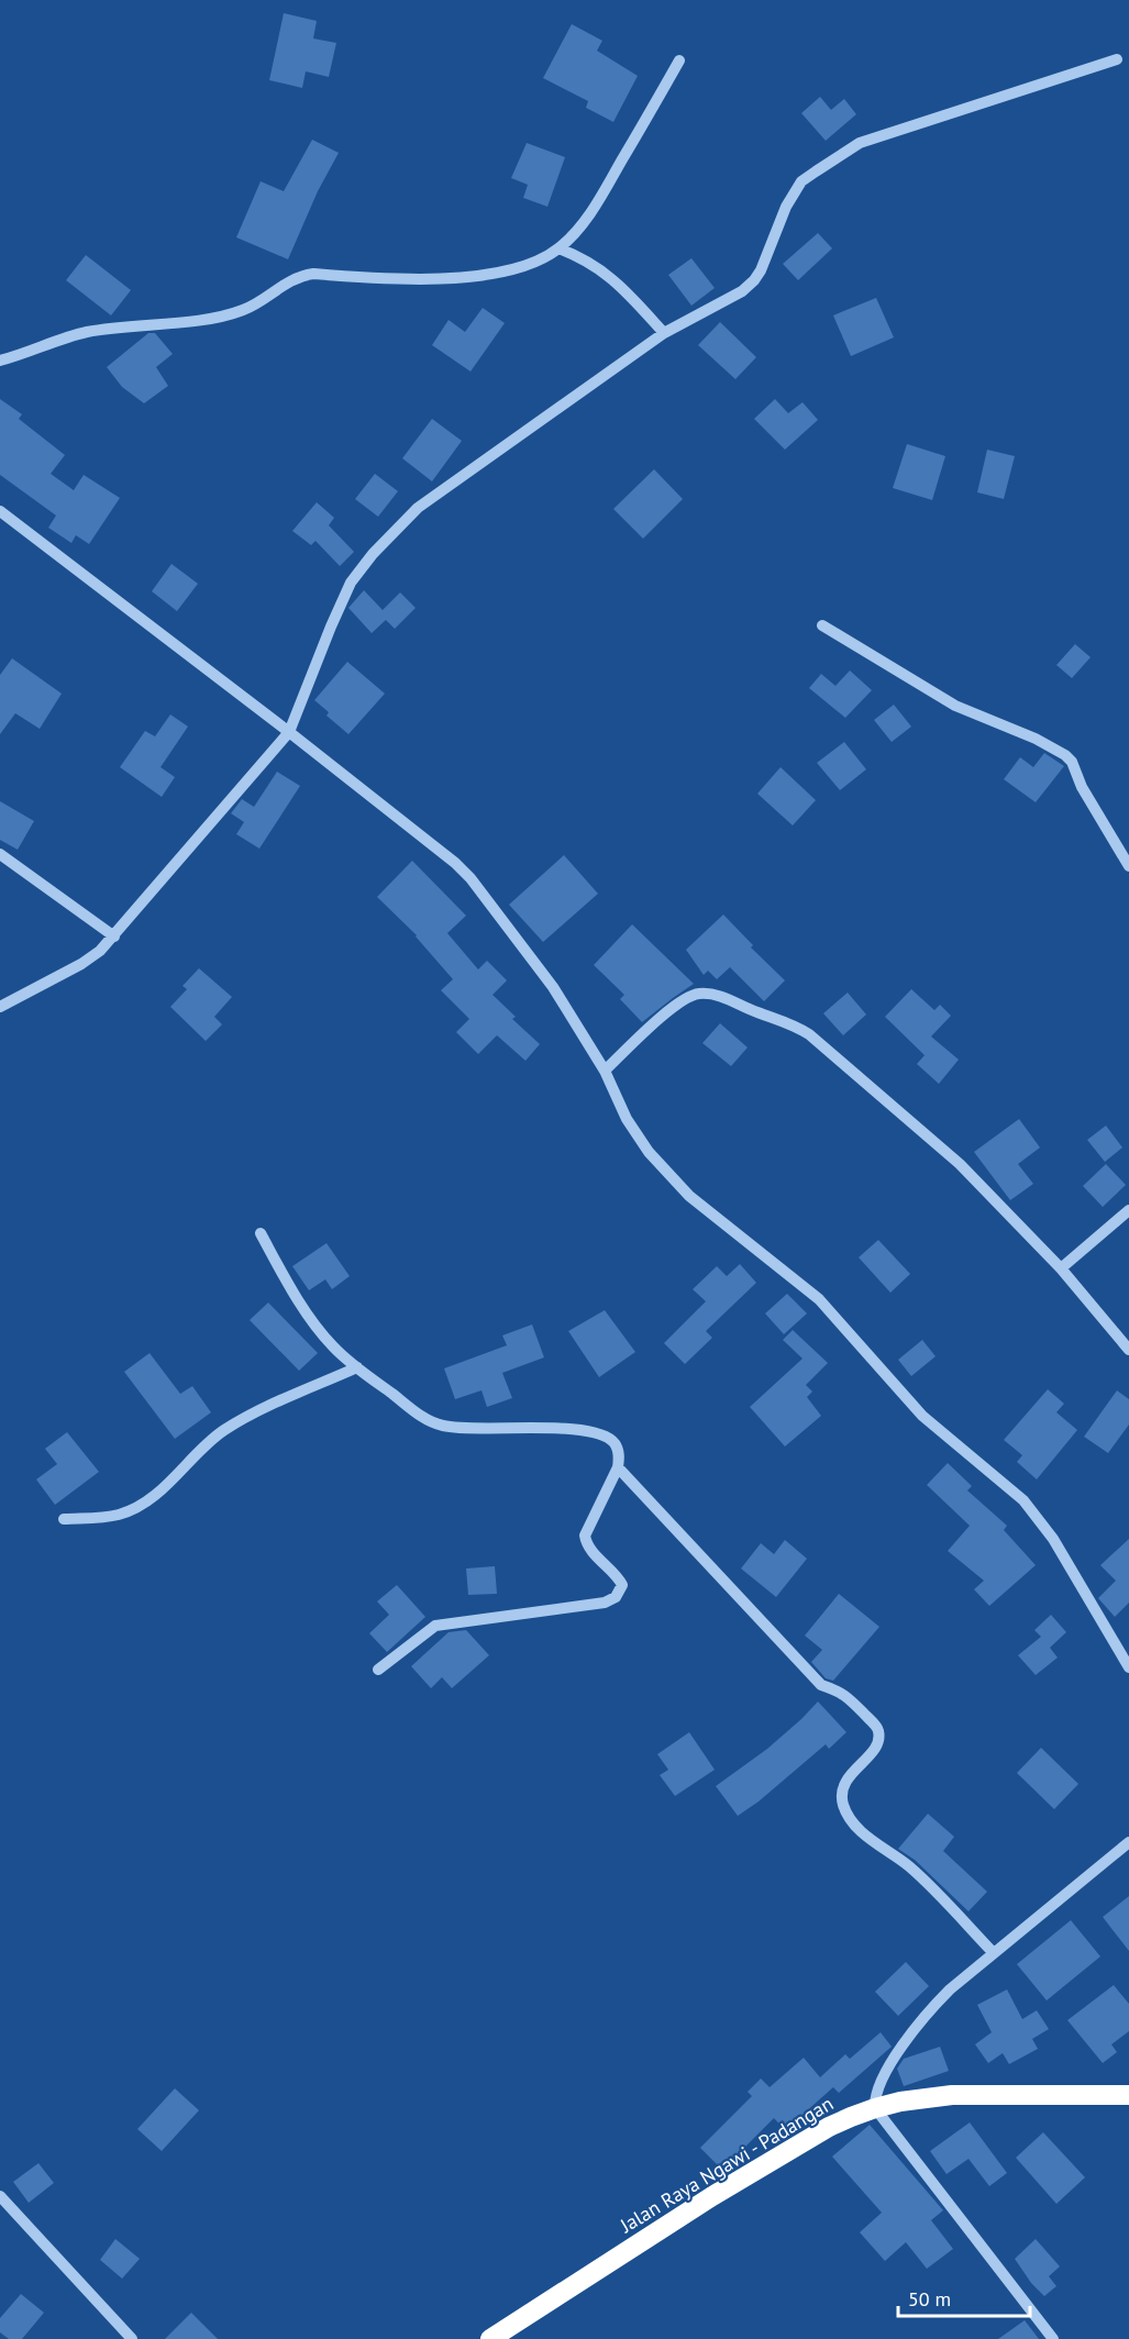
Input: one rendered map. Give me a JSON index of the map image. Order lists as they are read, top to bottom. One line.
{"streets":{"highway":["Jalan Raya Ngawi - Padangan"]},"scale_bar":"50 m"}
